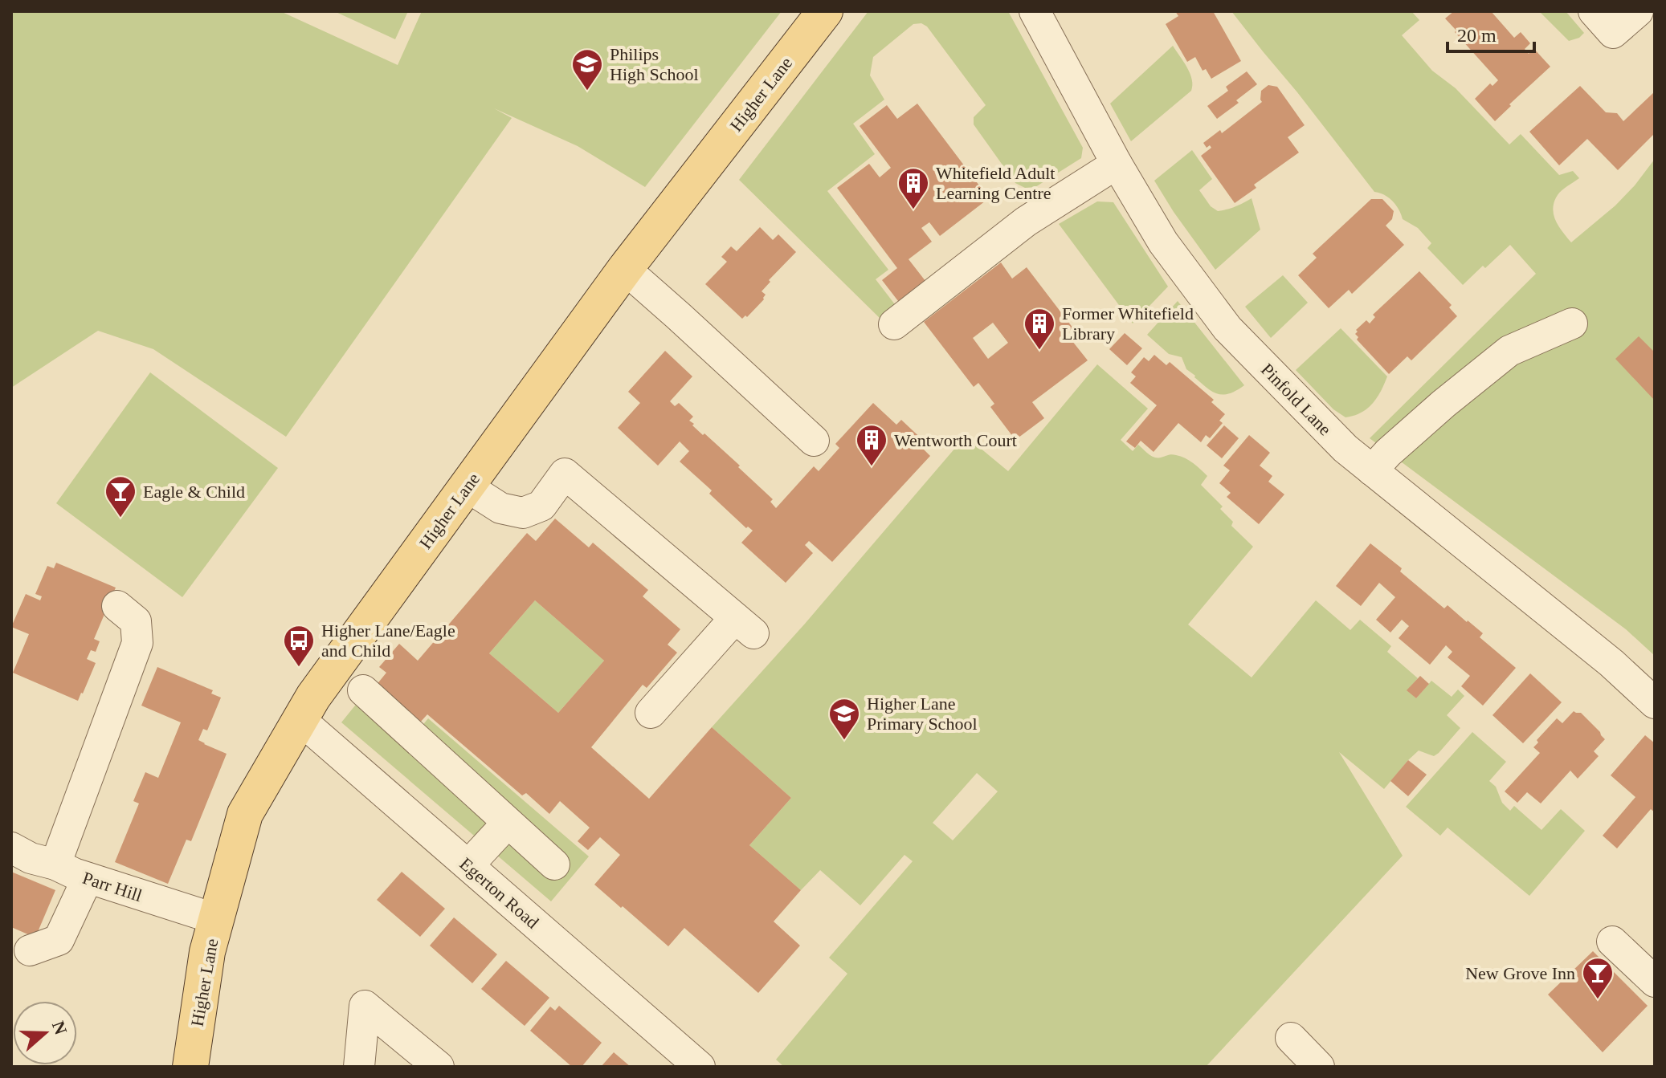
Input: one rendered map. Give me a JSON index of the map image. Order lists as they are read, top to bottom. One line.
{"streets":{"main road":["Higher Lane"],"street":["Pinfold Lane","Parr Hill","Egerton Road"]},"crossings":[["Higher Lane","Parr Hill"],["Higher Lane","Egerton Road"]],"places":{"school or university":["Philips High School","Higher Lane Primary School"],"building":["Whitefield Adult Learning Centre","Former Whitefield Library","Wentworth Court"],"bar":["Eagle & Child","New Grove Inn"],"bus stop":["Higher Lane/Eagle and Child"]},"scale_bar":"20 m","north":"right"}
